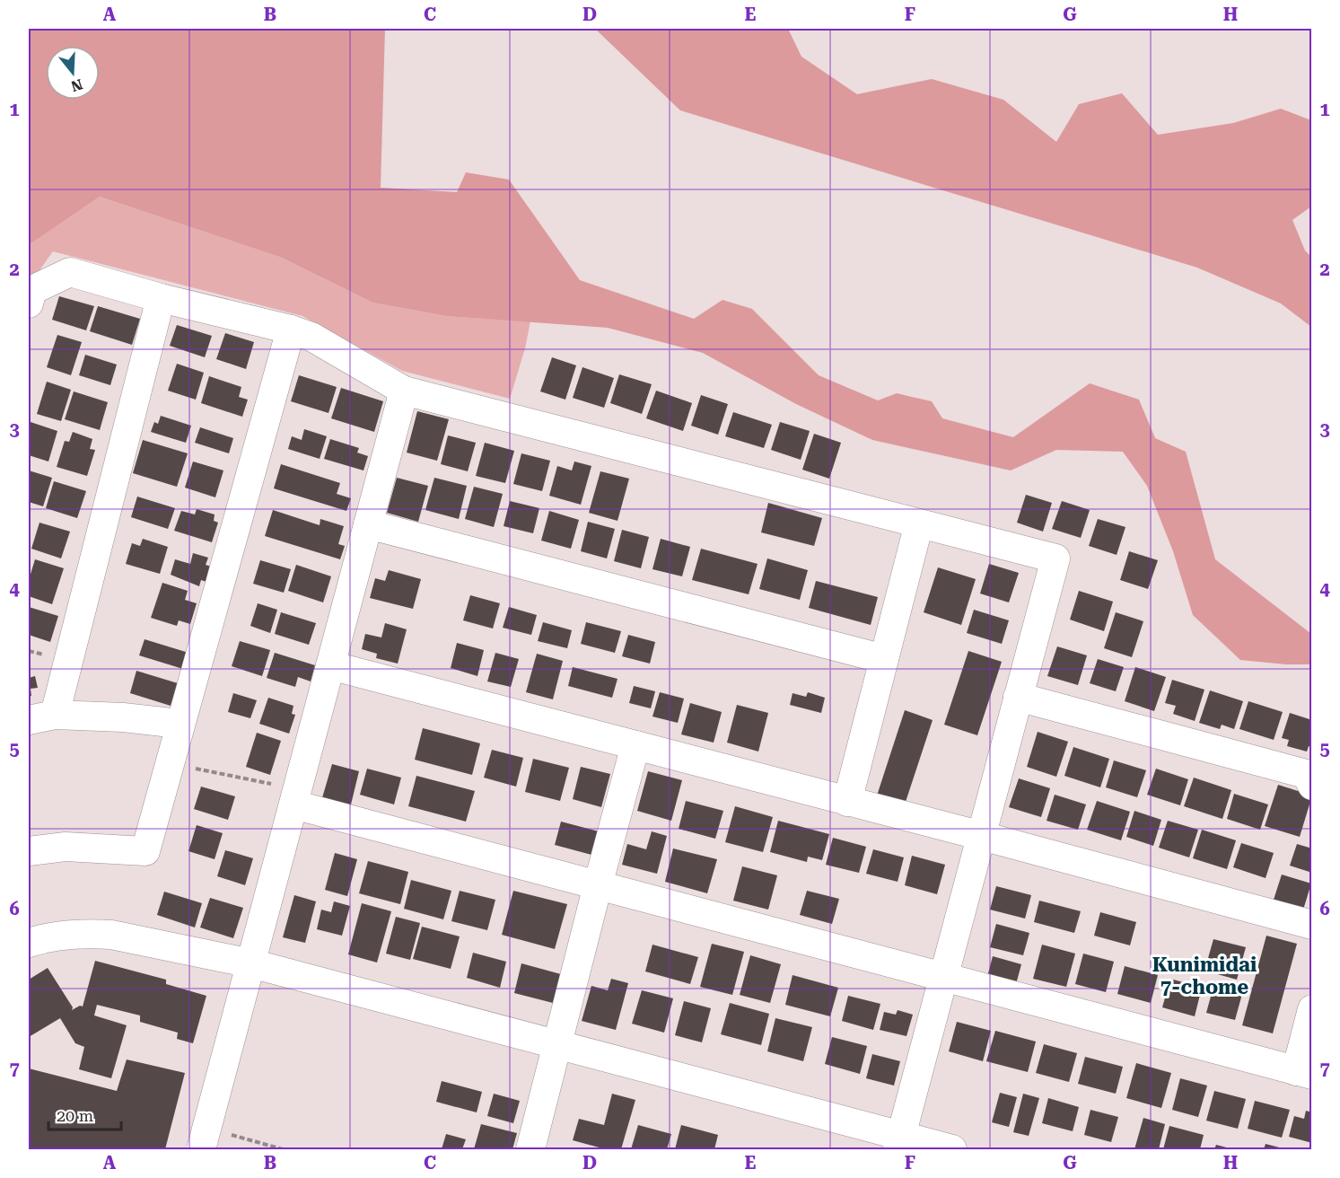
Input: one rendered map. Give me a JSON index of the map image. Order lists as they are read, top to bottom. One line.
{"districts":["Kunimidai 7-chome"],"scale_bar":"20 m","north":"bottom","grid":{"columns":["A","B","C","D","E","F","G","H"],"rows":["1","2","3","4","5","6","7"]}}
